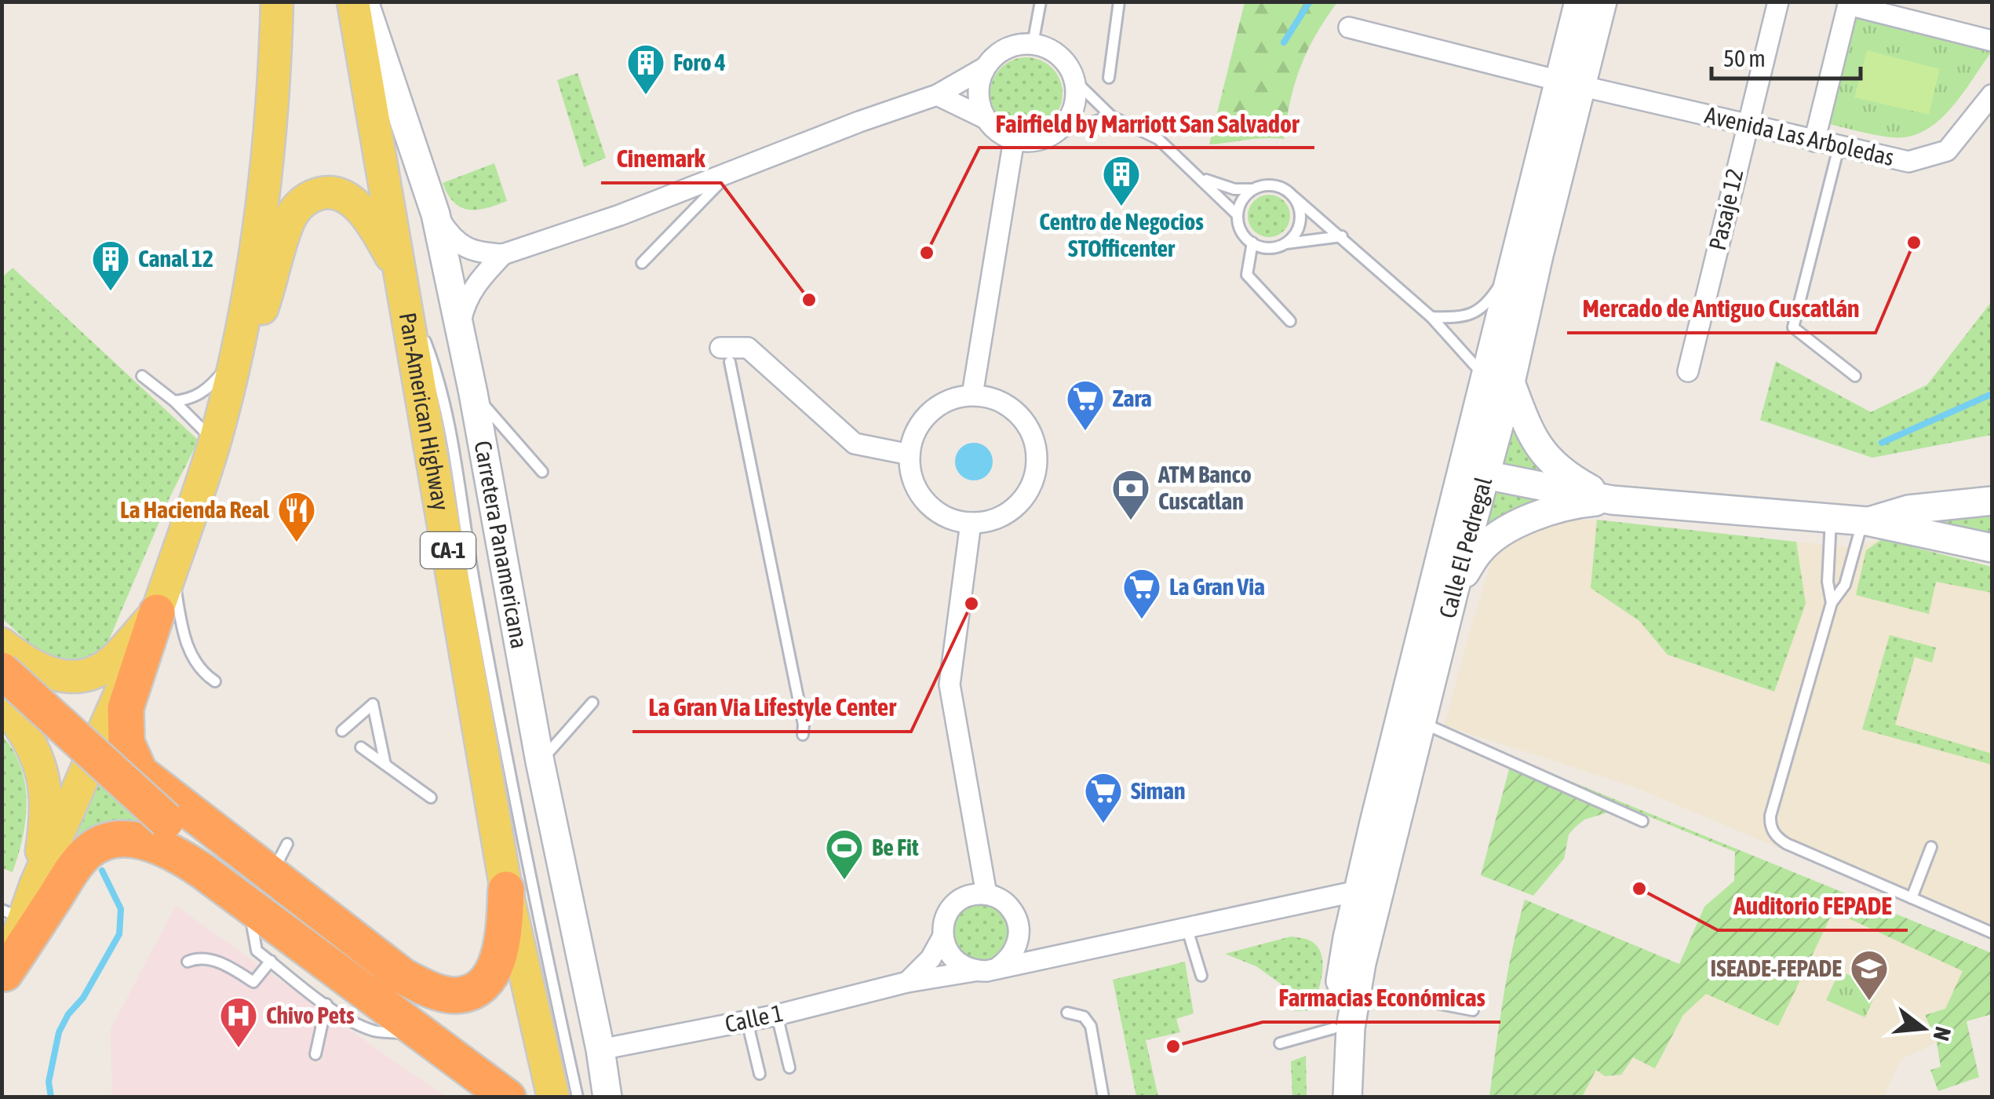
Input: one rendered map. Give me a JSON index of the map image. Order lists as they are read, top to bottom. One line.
{"streets":{"main road":["Pan-American Highway","Carretera Panamericana","Calle El Pedregal","CA-1"],"street":["Avenida Las Arboledas","Pasaje 12","Calle 1"]},"crossings":[["Avenida Las Arboledas","Pasaje 12"],["Avenida Las Arboledas","Calle El Pedregal"],["Carretera Panamericana","Calle 1"],["Calle El Pedregal","Calle 1"]],"places":{"building":["Foro 4","Centro de Negocios STOfficenter","Canal 12"],"other":["Mercado de Antiguo Cuscatlán","Fairfield by Marriott San Salvador","Cinemark","La Gran Via Lifestyle Center","Auditorio FEPADE","Farmacias Económicas"],"supermarket":["Zara","La Gran Via","Siman"],"bank":["ATM Banco Cuscatlan"],"restaurant":["La Hacienda Real"],"sports":["Be Fit"],"school or university":["ISEADE-FEPADE"],"hospital":["Chivo Pets"]},"scale_bar":"50 m","north":"right"}
